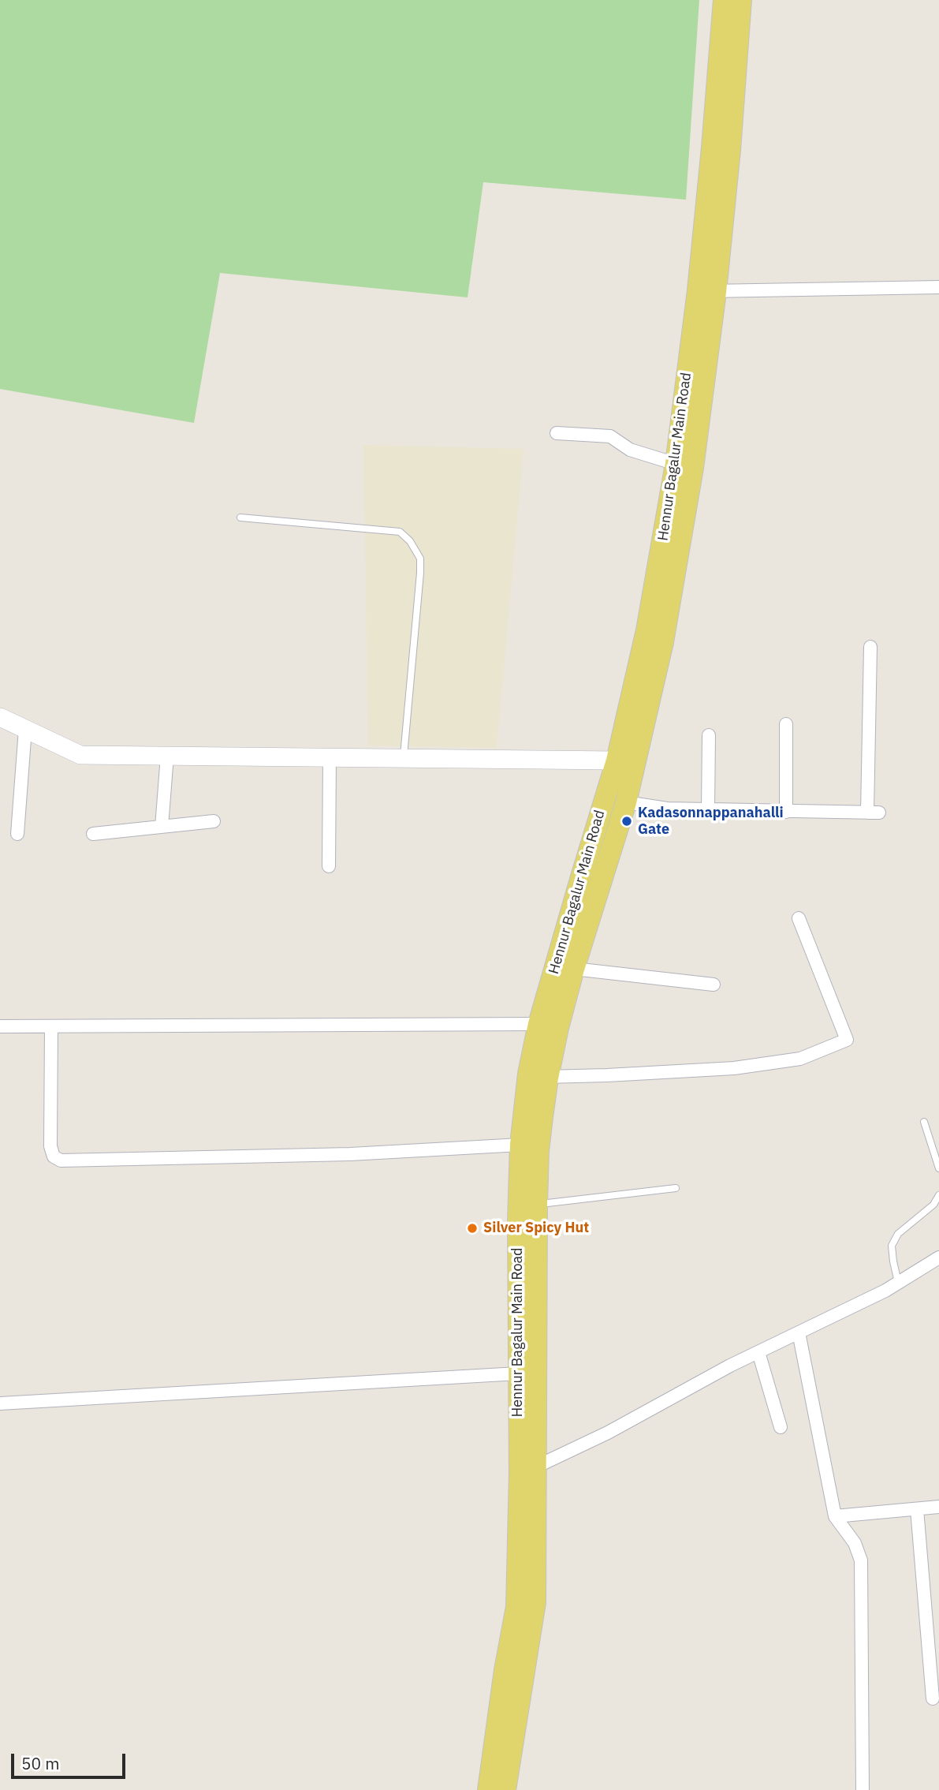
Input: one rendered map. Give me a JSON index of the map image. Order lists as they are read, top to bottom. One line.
{"streets":{"main road":["Hennur Bagalur Main Road"]},"places":["Kadasonnappanahalli Gate","Silver Spicy Hut"],"scale_bar":"50 m"}
